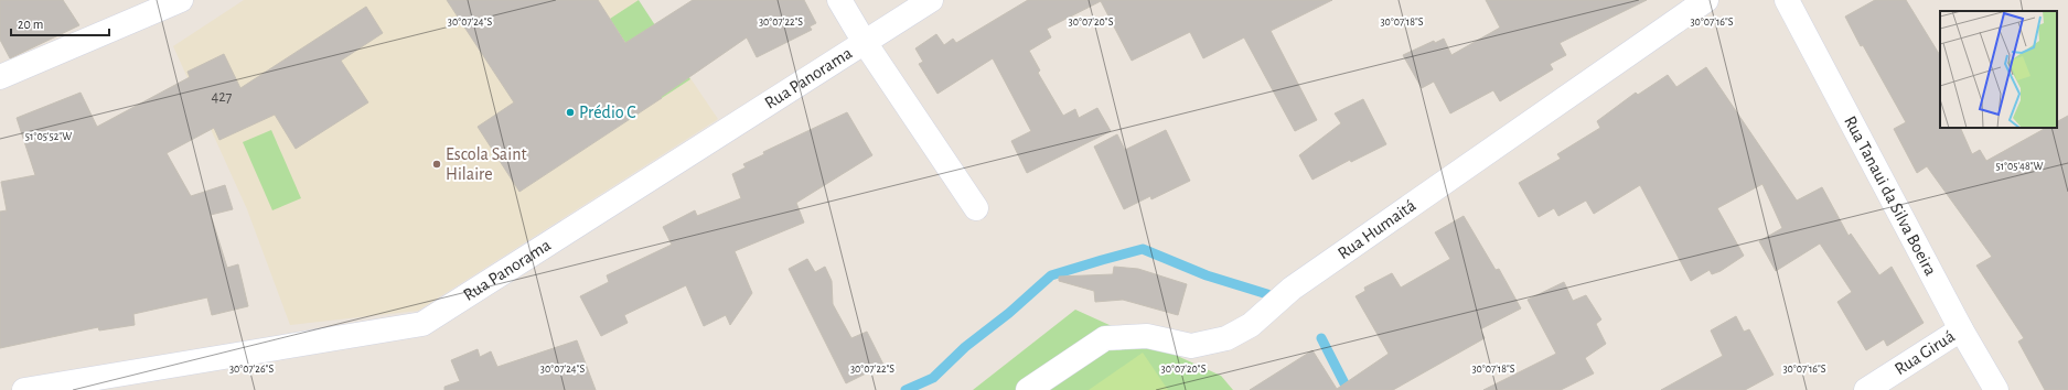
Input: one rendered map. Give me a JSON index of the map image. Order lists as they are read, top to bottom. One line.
{"streets":{"street":["Rua Panorama","Rua Tanaui da Silva Boeira","Rua Humaitá","Rua Giruá"]},"crossings":[["Rua Tanaui da Silva Boeira","Rua Giruá"]],"places":["Prédio C","Escola Saint Hilaire"],"house_numbers":["427"],"scale_bar":"20 m","coordinates":["30°07'20\"S","30°07'18\"S","30°07'16\"S","30°07'24\"S","30°07'22\"S","51°05'52\"W","51°05'48\"W","30°07'26\"S"]}
